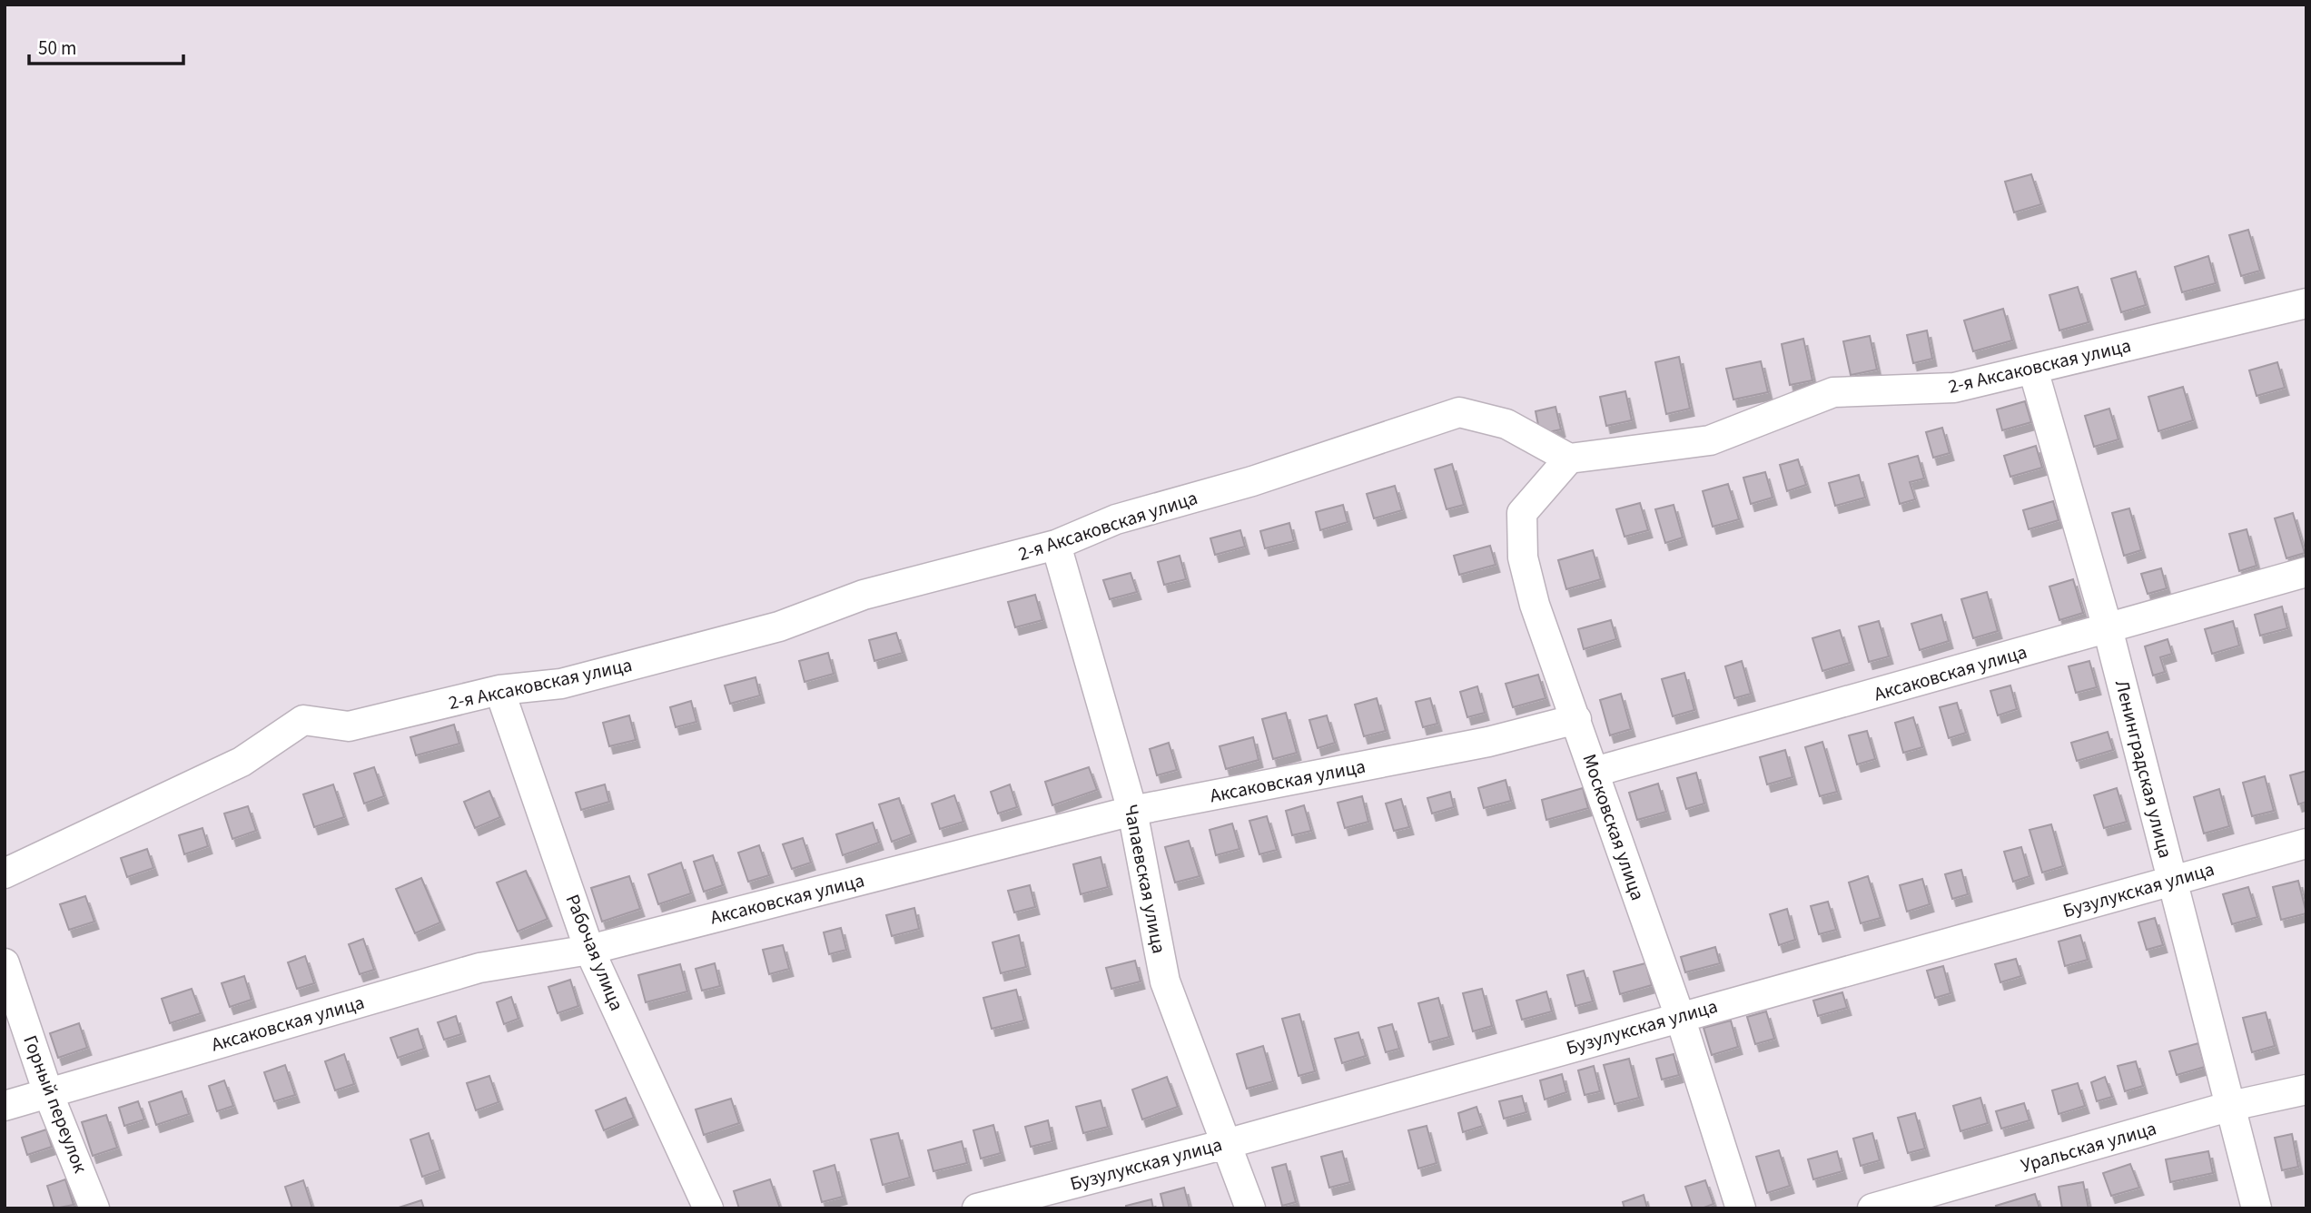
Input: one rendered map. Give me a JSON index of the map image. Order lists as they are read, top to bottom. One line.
{"streets":{"street":["2-я Аксаковская улица","Аксаковская улица","Ленинградская улица","Московская улица","Чапаевская улица","Бузулукская улица","Рабочая улица","Горный переулок","Уральская улица"]},"crossings":[["2-я Аксаковская улица","Ленинградская улица"],["2-я Аксаковская улица","Московская улица"],["2-я Аксаковская улица","Чапаевская улица"],["2-я Аксаковская улица","Рабочая улица"],["Аксаковская улица","Ленинградская улица"],["Аксаковская улица","Московская улица"],["Аксаковская улица","Чапаевская улица"],["Аксаковская улица","Рабочая улица"],["Аксаковская улица","Горный переулок"],["Ленинградская улица","Бузулукская улица"],["Ленинградская улица","Уральская улица"],["Московская улица","Бузулукская улица"],["Чапаевская улица","Бузулукская улица"]],"scale_bar":"50 m"}
